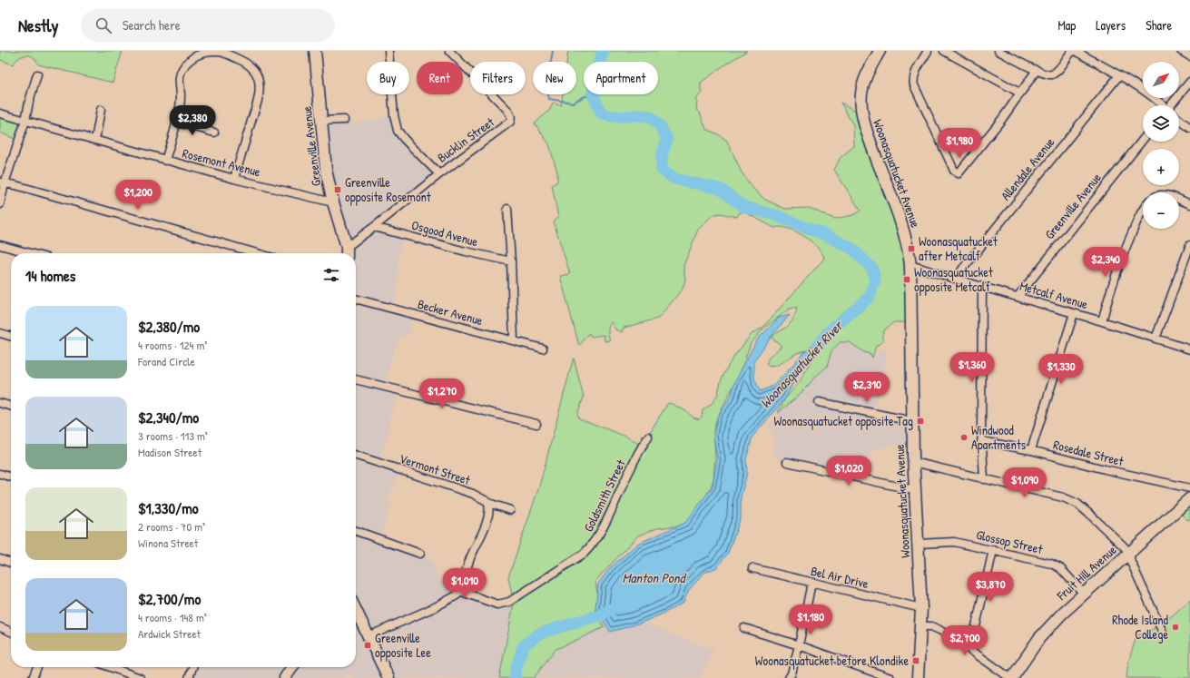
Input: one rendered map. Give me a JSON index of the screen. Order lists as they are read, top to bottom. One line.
{"streets":{"street":["Bucklin Street","Greenville Avenue","Rosemont Avenue","Allendale Avenue","Woonasquatucket Avenue","Osgood Avenue","Metcalf Avenue","Becker Avenue","Rosedale Street","Vermont Street","Goldsmith Street","Glossop Street","Fruit Hill Avenue","Bel Air Drive"]},"crossings":[["Bucklin Street","Greenville Avenue"],["Bucklin Street","Osgood Avenue"],["Greenville Avenue","Rosemont Avenue"],["Greenville Avenue","Metcalf Avenue"],["Allendale Avenue","Metcalf Avenue"],["Woonasquatucket Avenue","Metcalf Avenue"],["Woonasquatucket Avenue","Glossop Street"],["Woonasquatucket Avenue","Bel Air Drive"],["Glossop Street","Fruit Hill Avenue"]],"water":["Woonasquatucket River","Manton Pond"],"places":{"transit":["Greenville opposite Rosemont","Woonasquatucket after Metcalf","Woonasquatucket opposite Metcalf","Woonasquatucket opposite Tag","Greenville opposite Lee","Woonasquatucket before Klondike"],"other":["Windwood Apartments","Rhode Island College"]},"north":"top right","page":{"header":"Nestly","search":"Search here","nav":["Map","Layers","Share"],"map_buttons":["+","−"],"chip":["Buy","Rent","Filters","New","Apartment"],"price":["$2,380","$1,980","$1,200","$2,340","$1,360","$1,330","$2,310","$1,270","$1,020","$1,090","$1,010","$3,870","$1,180","$2,700"],"heading":"14 homes","list":[{"name":"$2,380/mo","note":"4 rooms · 124 m² · Forand Circle"},{"name":"$2,340/mo","note":"3 rooms · 113 m² · Madison Street"},{"name":"$1,330/mo","note":"2 rooms · 70 m² · Winona Street"},{"name":"$2,700/mo","note":"4 rooms · 148 m² · Ardwick Street"}]}}
